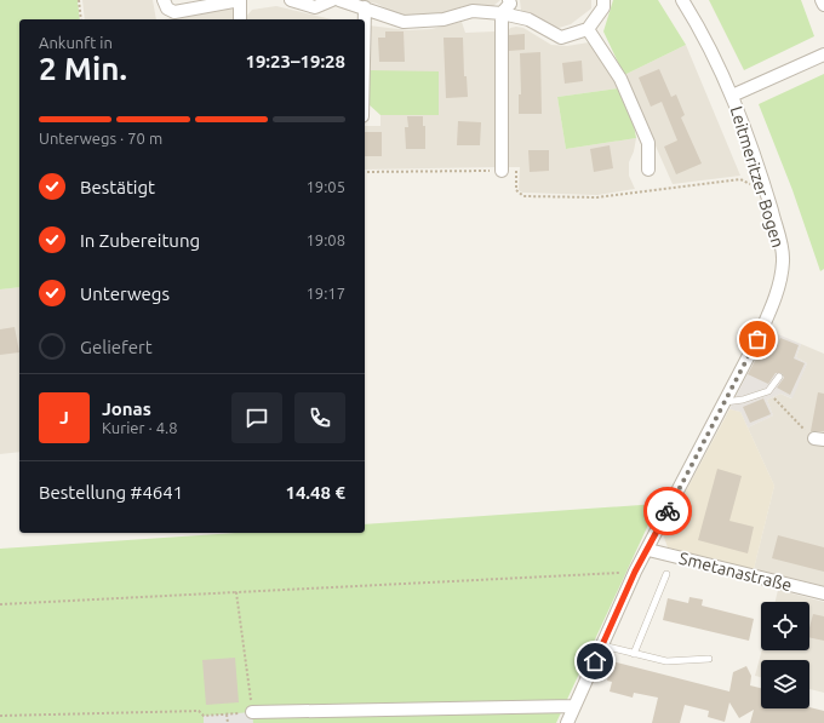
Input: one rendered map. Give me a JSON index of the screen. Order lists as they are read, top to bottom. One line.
{"streets":{"street":["Leitmeritzer Bogen","Smetanastraße"]},"crossings":[["Leitmeritzer Bogen","Smetanastraße"]],"page":{"heading":["2 Min.","Ankunft in","19:23–19:28"],"panel":["Jonas","Kurier · 4.8","Bestellung #4641","14.48 €"],"bar":"Unterwegs · 70 m","list":[["Bestätigt","19:05"],["In Zubereitung","19:08"],["Unterwegs","19:17"],"Geliefert"],"round":"J"}}
